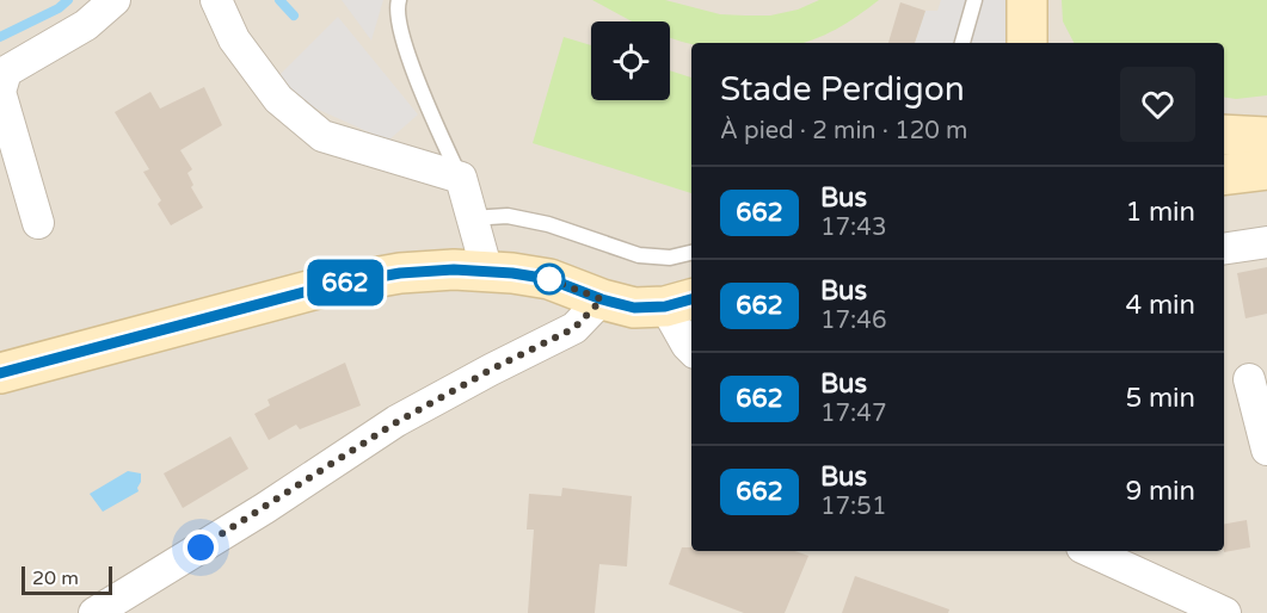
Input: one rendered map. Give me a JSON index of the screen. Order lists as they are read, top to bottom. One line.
{"lines":["bus line 662"],"scale_bar":"20 m","page":{"on_map":"662","heading":["Stade Perdigon","À pied · 2 min · 120 m"],"list":[{"mark":"662","name":"Bus","note":"17:43","value":"1 min"},{"mark":"662","name":"Bus","note":"17:46","value":"4 min"},{"mark":"662","name":"Bus","note":"17:47","value":"5 min"},{"mark":"662","name":"Bus","note":"17:51","value":"9 min"}],"scale":"20 m"}}
